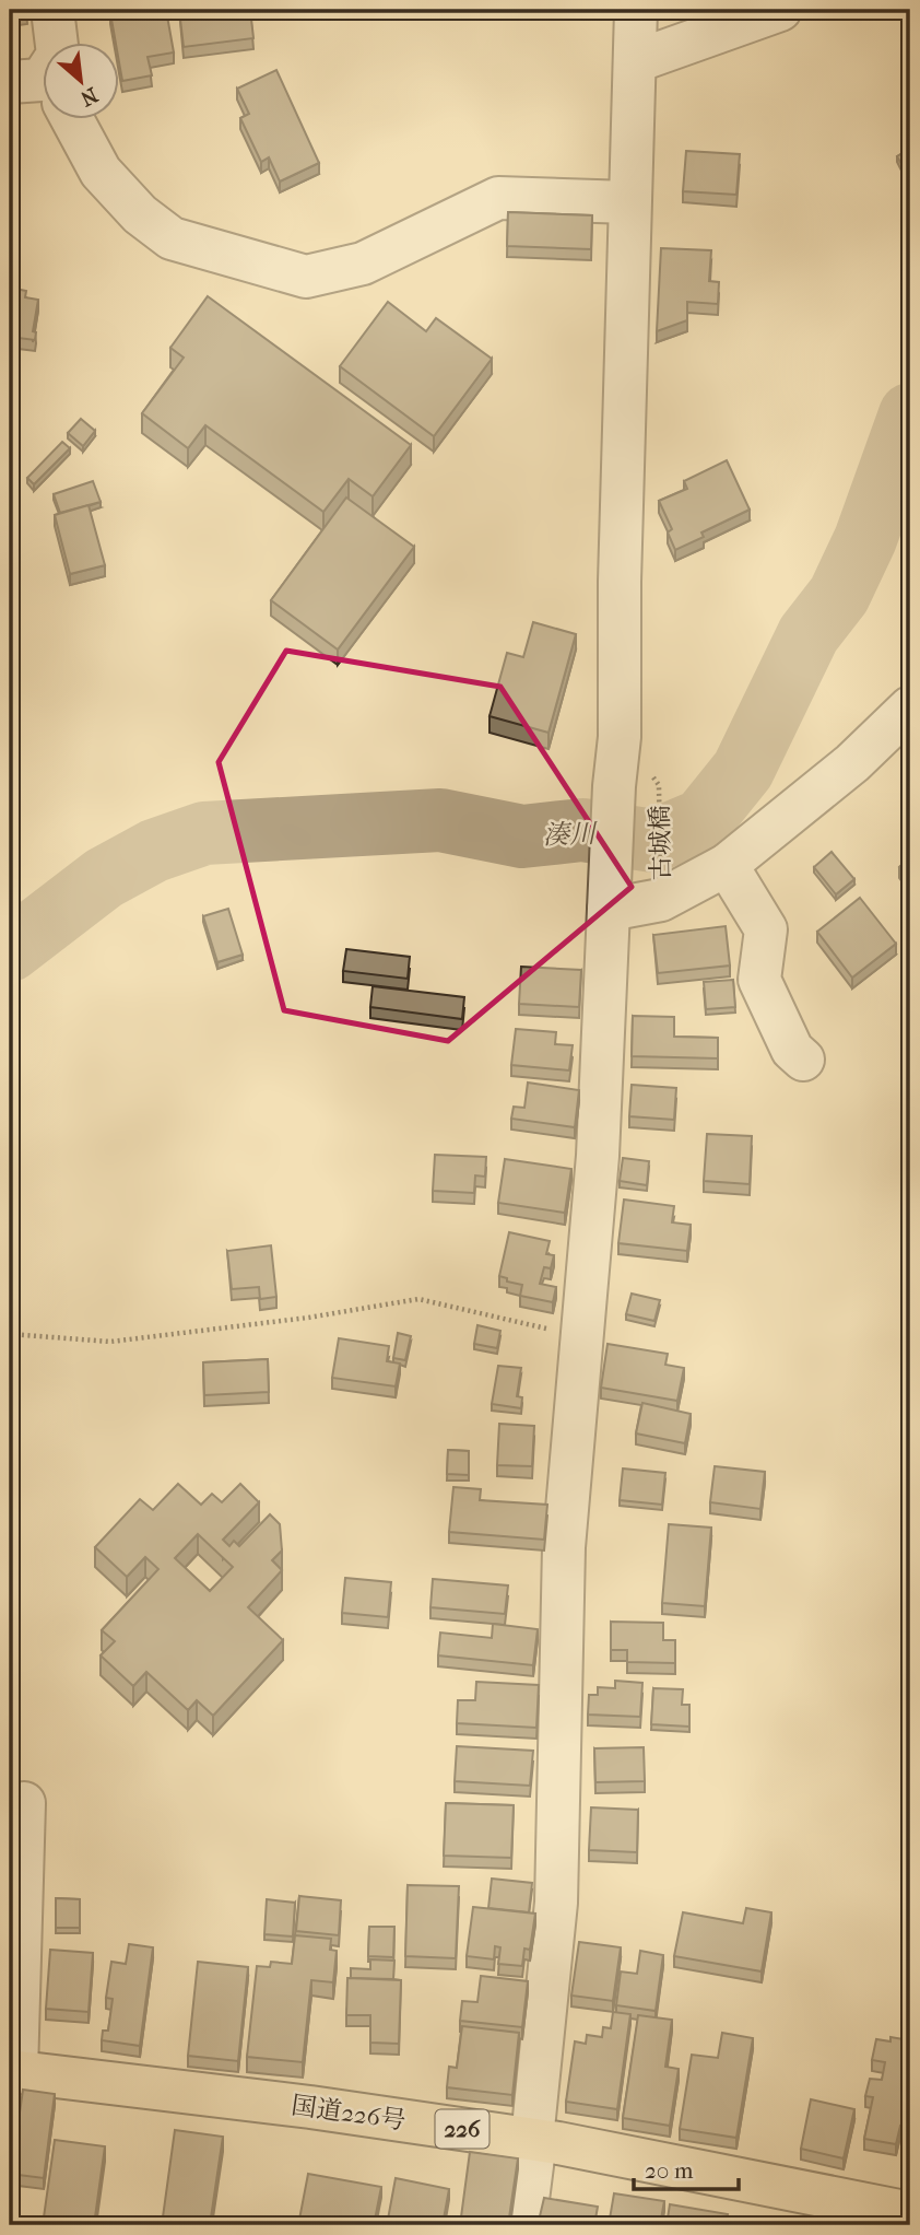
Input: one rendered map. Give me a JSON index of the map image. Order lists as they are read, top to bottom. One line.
{"streets":{"highway":["国道226号","226"],"street":["古城橋"]},"crossings":[["古城橋","国道226号"]],"water":["湊川"],"scale_bar":"20 m","north":"bottom right"}
